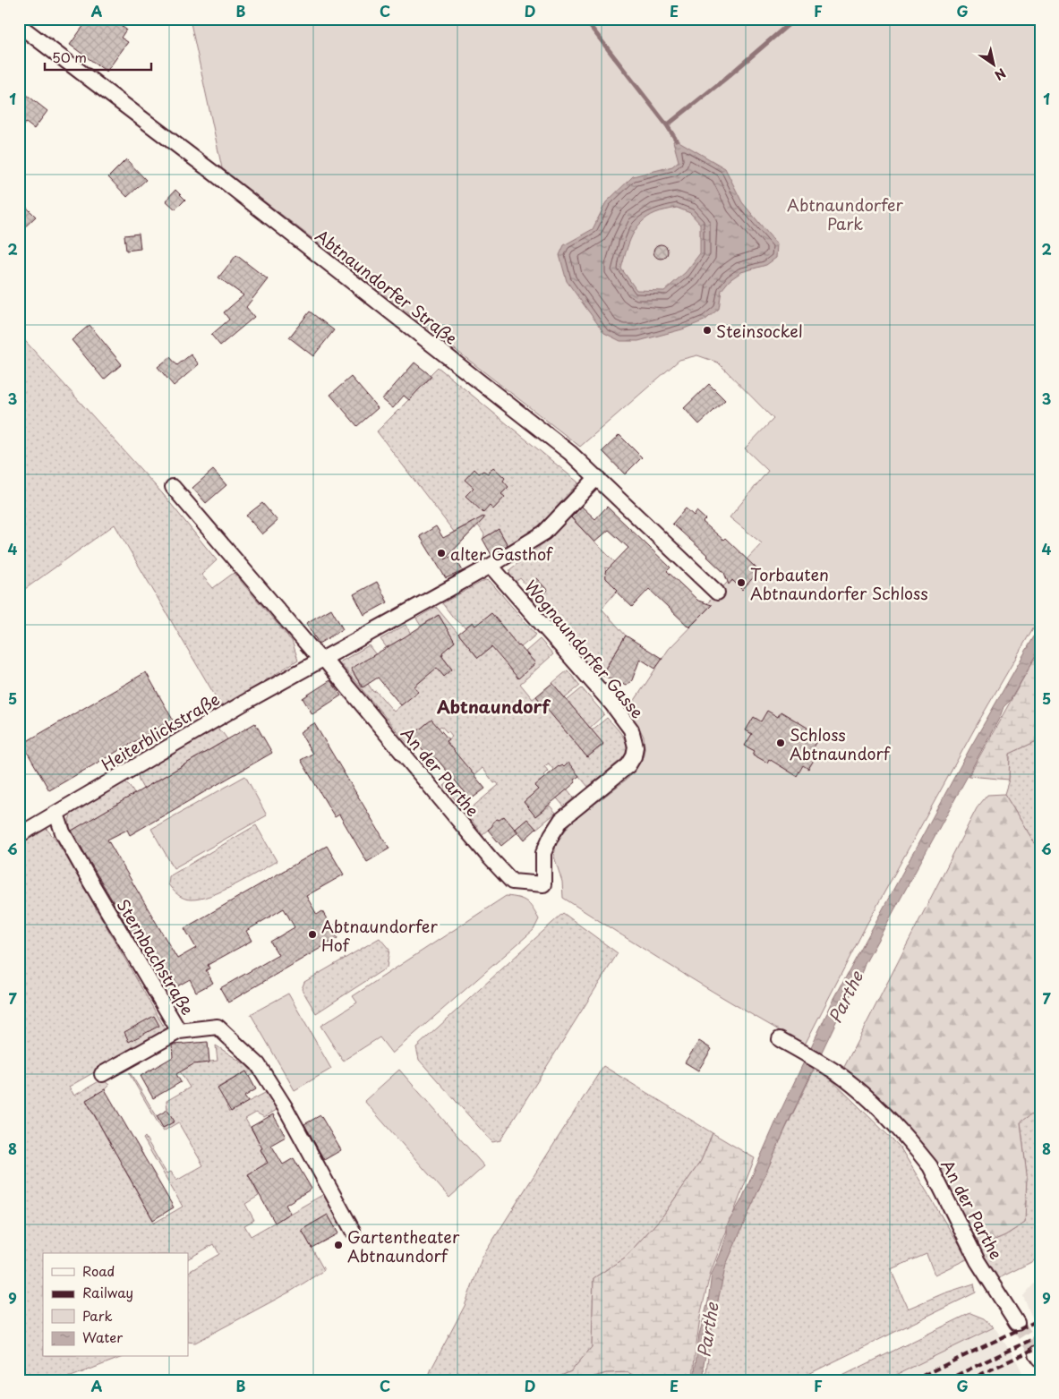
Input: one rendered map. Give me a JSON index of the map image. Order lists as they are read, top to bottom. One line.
{"streets":{"street":["Abtnaundorfer Straße","Wognaundorfer Gasse","Heiterblickstraße","An der Parthe","Sternbachstraße"]},"crossings":[["Abtnaundorfer Straße","Heiterblickstraße"],["Wognaundorfer Gasse","Heiterblickstraße"],["Wognaundorfer Gasse","An der Parthe"],["Heiterblickstraße","An der Parthe"],["Heiterblickstraße","Sternbachstraße"]],"districts":["Abtnaundorf"],"water":["Parthe"],"parks":["Abtnaundorfer Park"],"places":["Steinsockel","alter Gasthof","Torbauten Abtnaundorfer Schloss","Schloss Abtnaundorf","Abtnaundorfer Hof","Gartentheater Abtnaundorf"],"legend":["Road","Railway","Park","Water"],"scale_bar":"50 m","north":"bottom right","grid":{"columns":["A","B","C","D","E","F","G"],"rows":["1","2","3","4","5","6","7","8","9"]}}
